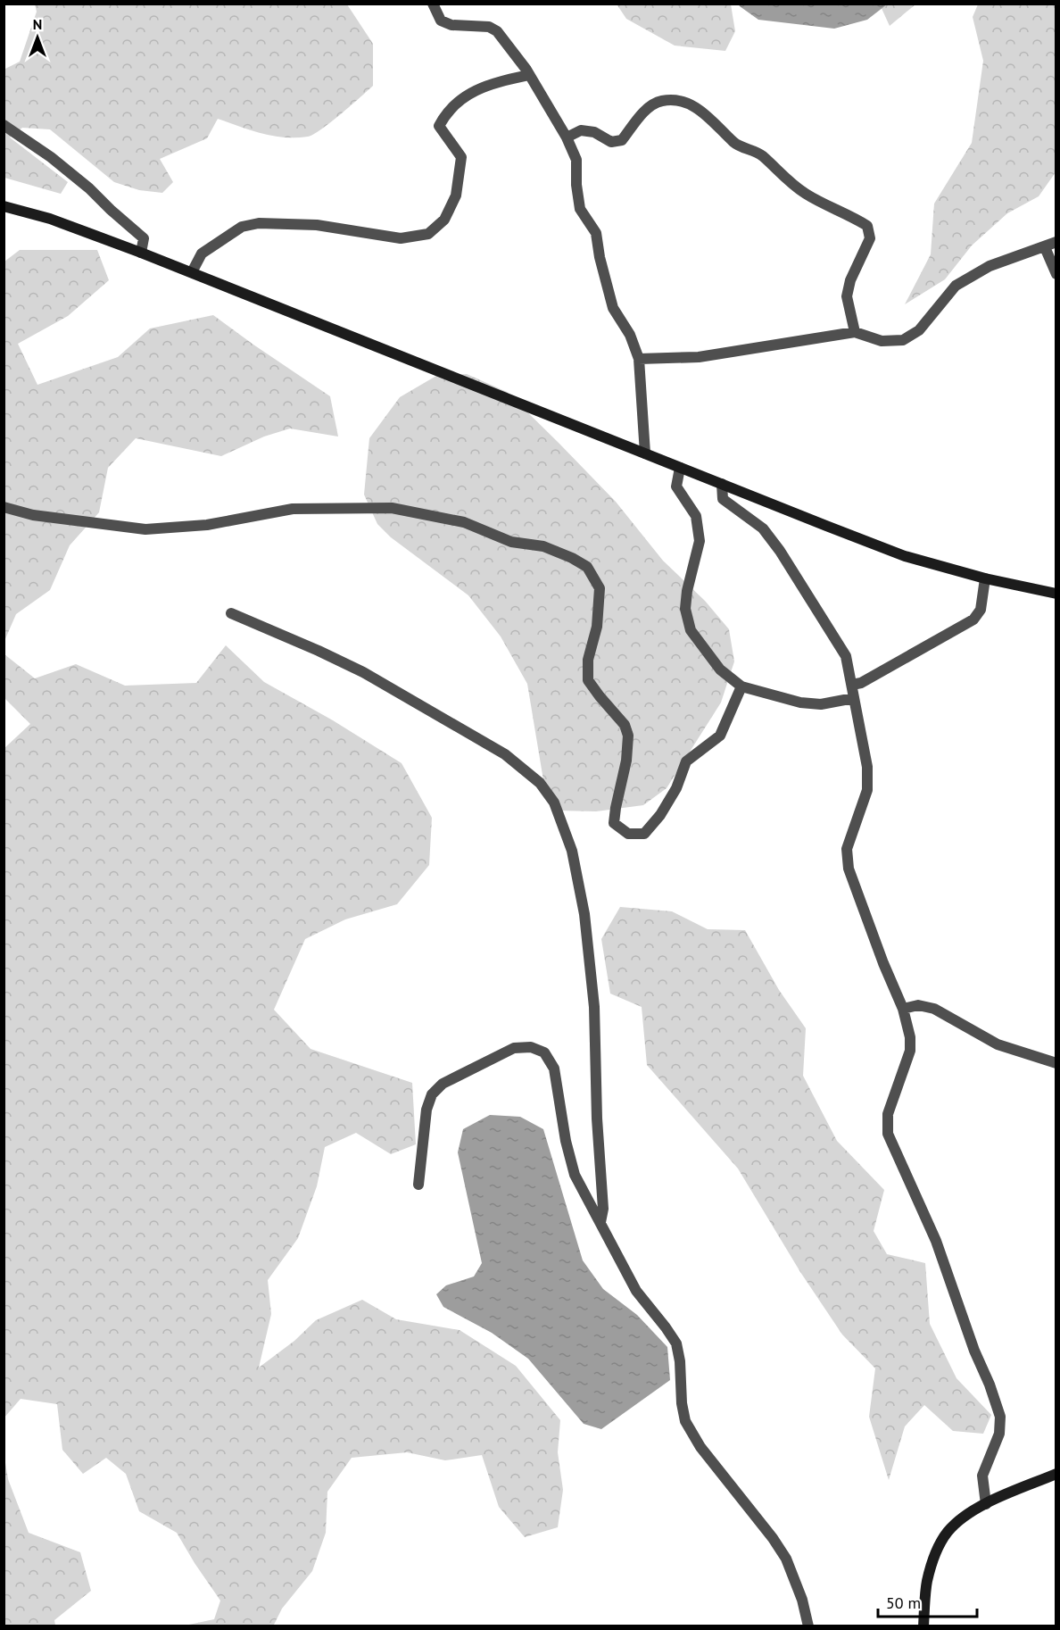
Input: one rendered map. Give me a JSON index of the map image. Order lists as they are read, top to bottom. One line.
{"scale_bar":"50 m","north":"top"}
